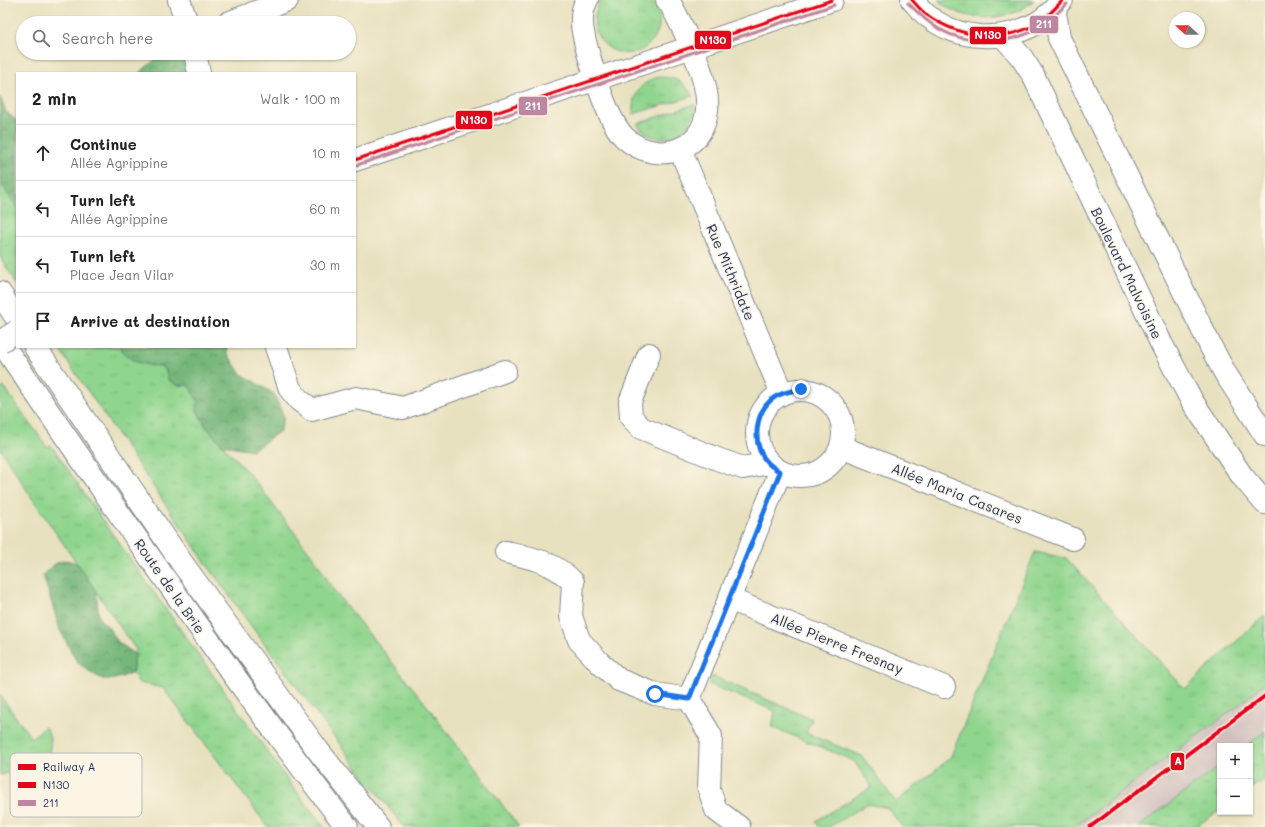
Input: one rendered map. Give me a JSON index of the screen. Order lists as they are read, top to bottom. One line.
{"streets":{"main road":["Rue Mithridate","Boulevard Malvoisine","Allée Maria Casares","Route de la Brie","Allée Pierre Fresnay"]},"crossings":[["Rue Mithridate","Allée Maria Casares"]],"lines":["transit line N130","transit line 211","rail line A"],"legend":["Railway A","N130","211"],"north":"left","page":{"search":"Search here","heading":["2 min","Walk · 100 m"],"list":[["Continue","Allée Agrippine","10 m"],["Turn left","Allée Agrippine","60 m"],["Turn left","Place Jean Vilar","30 m"],"Arrive at destination"],"map_buttons":["+","−"]}}
